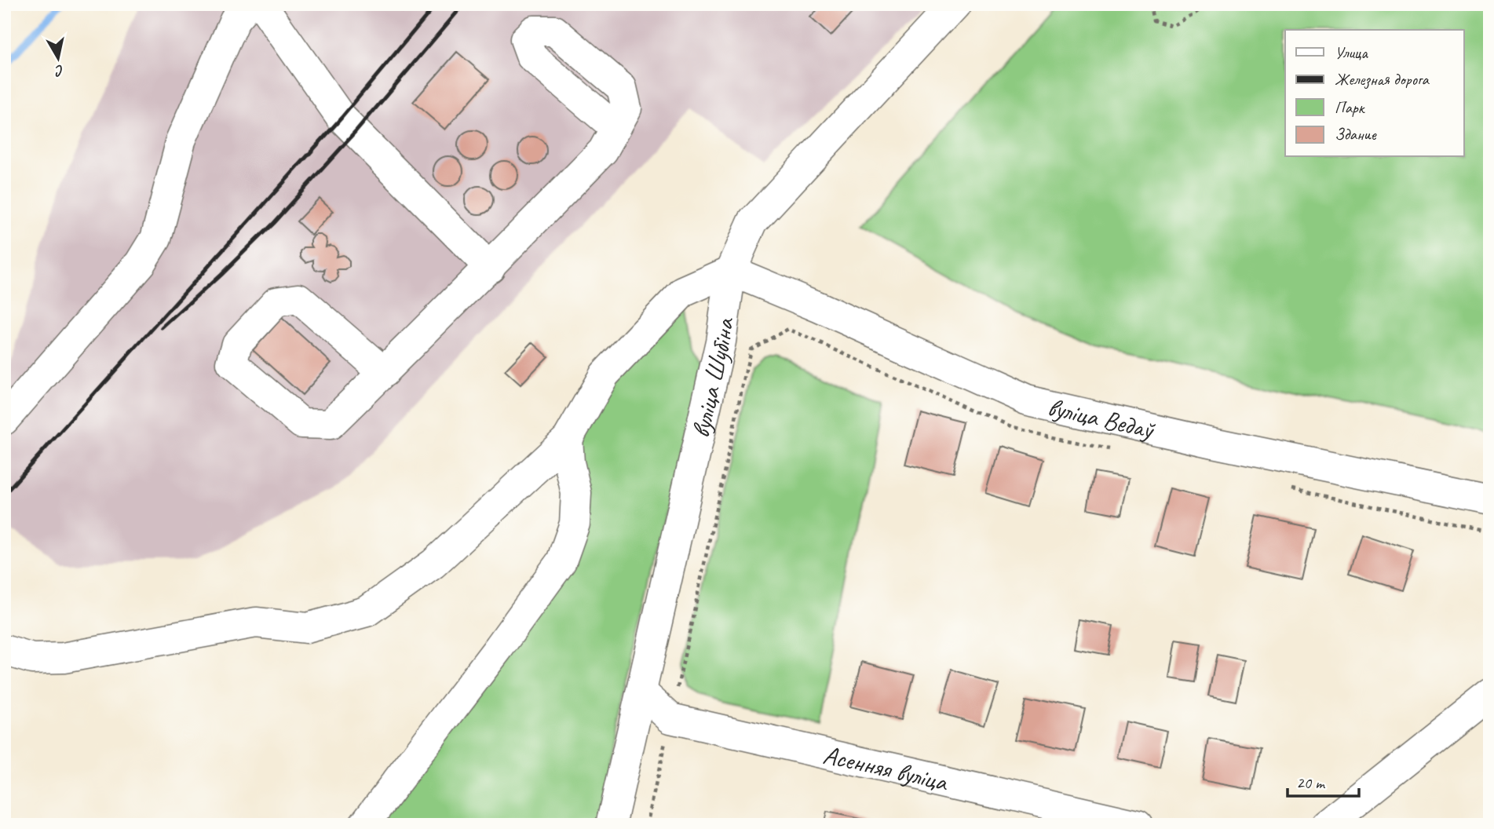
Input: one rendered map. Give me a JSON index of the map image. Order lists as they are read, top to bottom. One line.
{"streets":{"street":["вуліца Шубіна","вуліца Ведаў","Асенняя вуліца"]},"crossings":[["вуліца Шубіна","вуліца Ведаў"],["вуліца Шубіна","Асенняя вуліца"]],"legend":["Улица","Железная дорога","Парк","Здание"],"scale_bar":"20 m","north":"bottom"}
